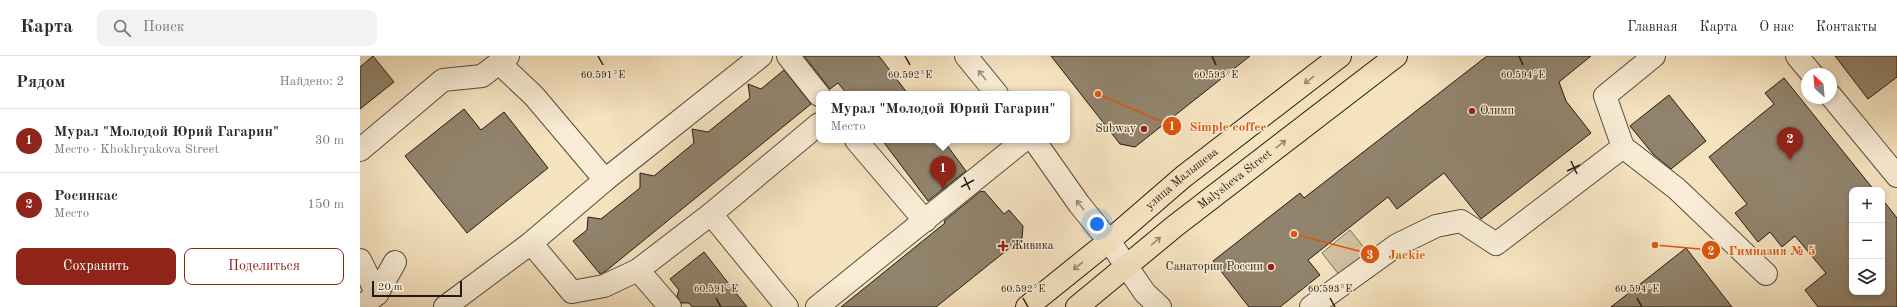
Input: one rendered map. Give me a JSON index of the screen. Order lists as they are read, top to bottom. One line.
{"streets":{"main road":["улица Малышева","Malysheva Street"]},"one_way":["улица Малышева","Malysheva Street"],"places":{"other":["Simple coffee","Олимп","Subway","Jackie","Гимназия № 5","Санатории России"],"health":["Живика"]},"scale_bar":"20 m","north":"top left","page":{"header":"Карта","search":"Поиск","nav":["Главная","Карта","О нас","Контакты"],"heading":["Рядом","Найдено: 2"],"popup":["Мурал \"Молодой Юрий Гагарин\"","Место"],"list":[{"mark":"1","name":"Мурал \"Молодой Юрий Гагарин\"","note":"Место · Khokhryakova Street","value":"30 m"},{"mark":"2","name":"Росинкас","note":"Место","value":"150 m"}],"pins":["2","1"],"map_buttons":["+","−"],"buttons":["Сохранить","Поделиться"],"scale":"20 m"},"coordinates":["60.594°E","60.591°E","60.592°E","60.593°E"]}
